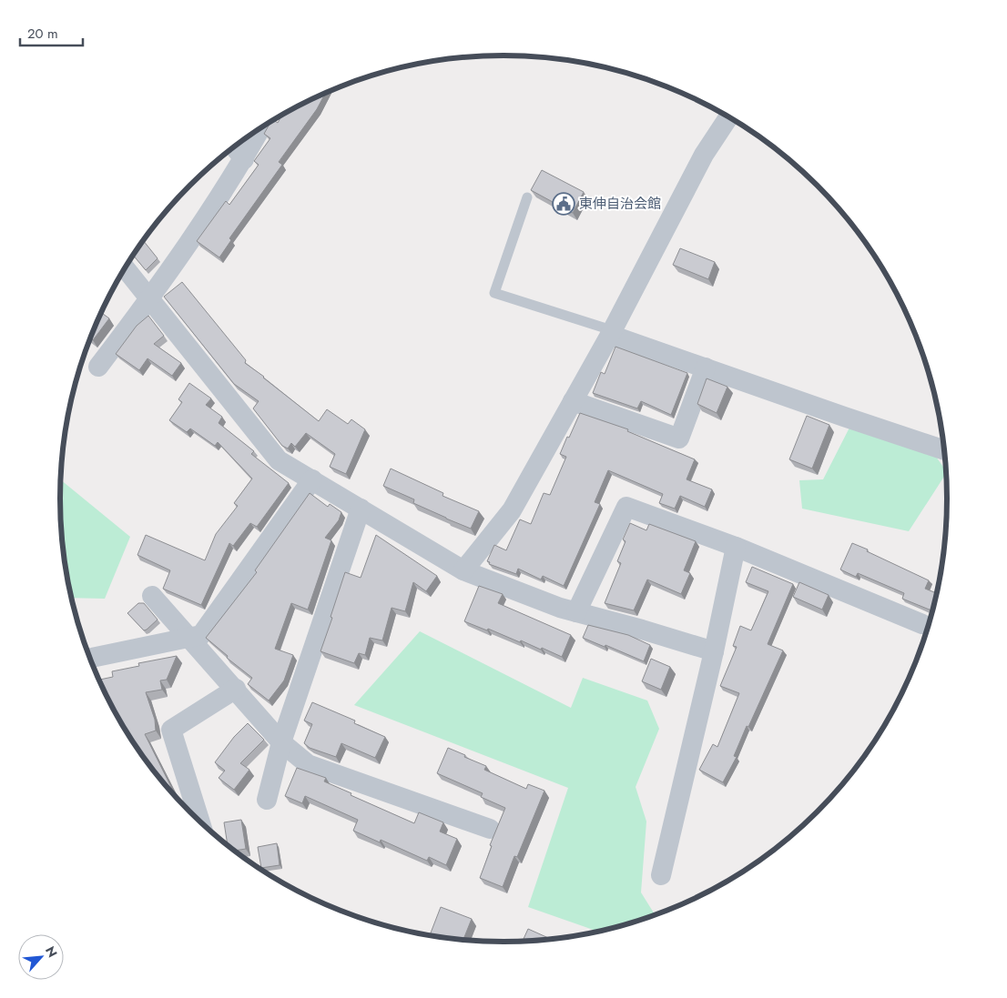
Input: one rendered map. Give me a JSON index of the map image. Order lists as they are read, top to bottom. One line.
{"places":{"public building":["東伸自治会館"]},"scale_bar":"20 m","north":"top right"}
